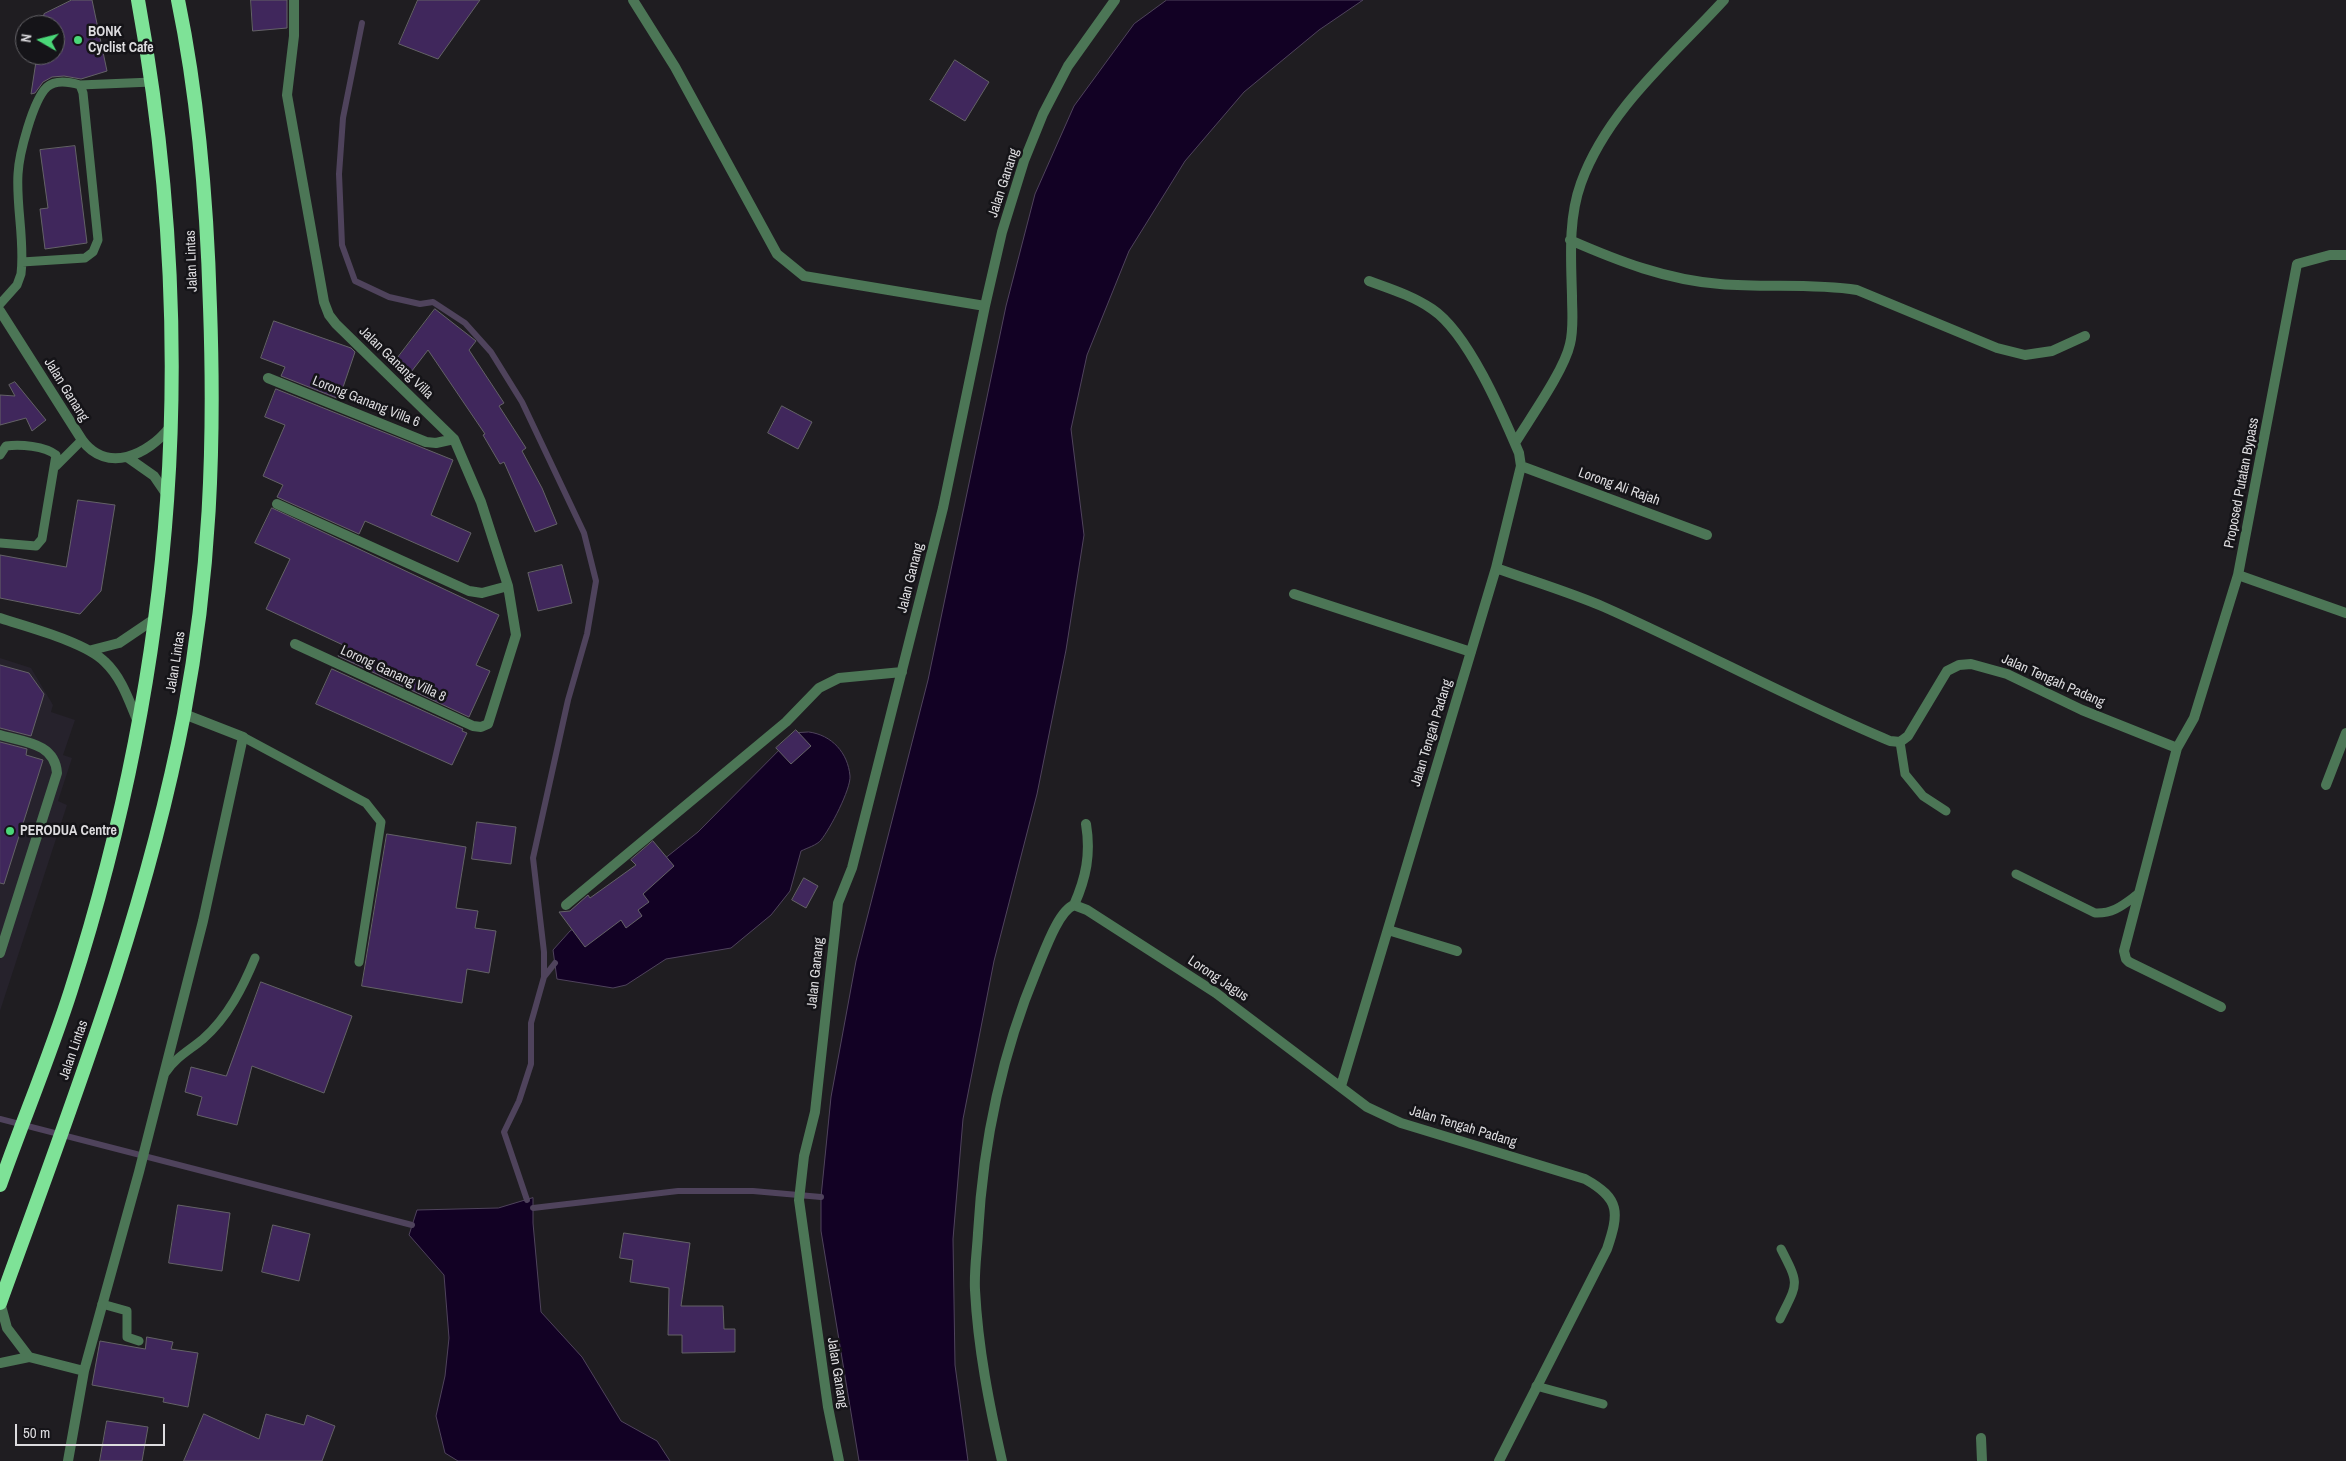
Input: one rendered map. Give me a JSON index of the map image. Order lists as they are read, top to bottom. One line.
{"streets":{"highway":["Jalan Lintas"],"street":["Jalan Ganang","Jalan Ganang Villa","Lorong Ganang Villa 6","Proposed Putatan Bypass","Lorong Ali Rajah","Lorong Ganang Villa 8","Jalan Tengah Padang","Lorong Jagus"]},"crossings":[["Jalan Ganang","Jalan Lintas"],["Jalan Ganang Villa","Lorong Ganang Villa 6"],["Jalan Ganang Villa","Lorong Ganang Villa 8"],["Proposed Putatan Bypass","Jalan Tengah Padang"],["Lorong Ali Rajah","Jalan Tengah Padang"],["Jalan Tengah Padang","Lorong Jagus"]],"places":["BONK Cyclist Cafe","PERODUA Centre"],"scale_bar":"50 m","north":"left"}
